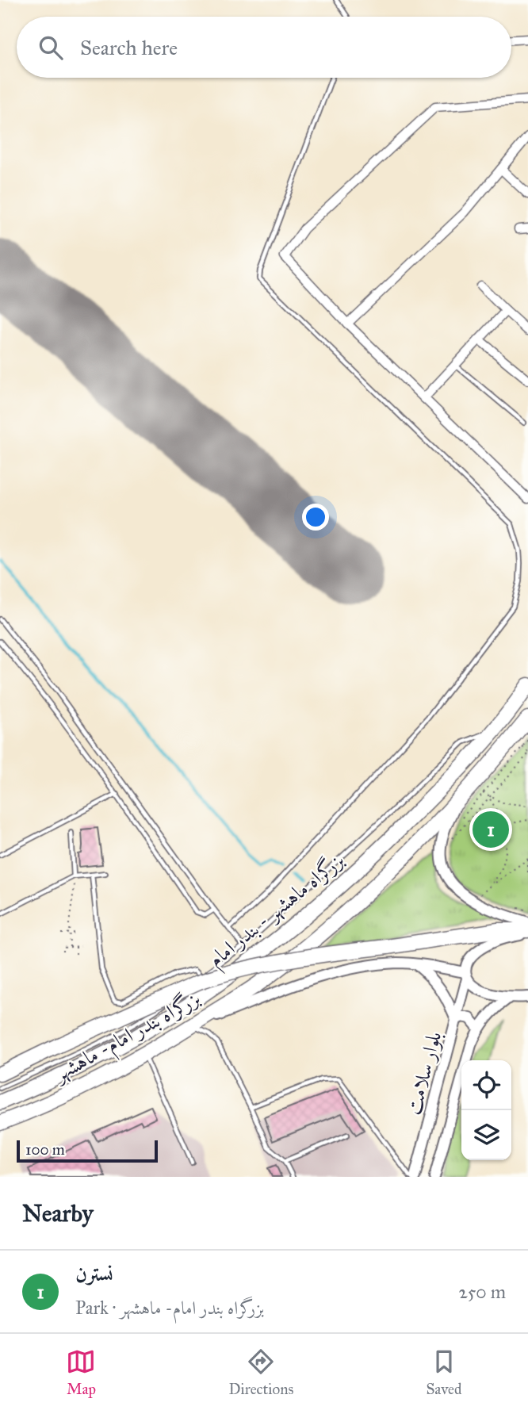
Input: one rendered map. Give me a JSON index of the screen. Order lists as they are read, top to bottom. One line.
{"streets":{"highway":["بزرگراه ماهشهر - بندر امام","بزرگراه بندر امام- ماهشهر"],"main road":["بلوار سلامت"]},"scale_bar":"100 m","page":{"search":"Search here","pins":"1","scale":"100 m","heading":"Nearby","list":[{"mark":"1","name":"نسترن","note":"Park · بزرگراه بندر امام- ماهشهر","value":"250 m"}],"nav":["Map","Directions","Saved"]}}
